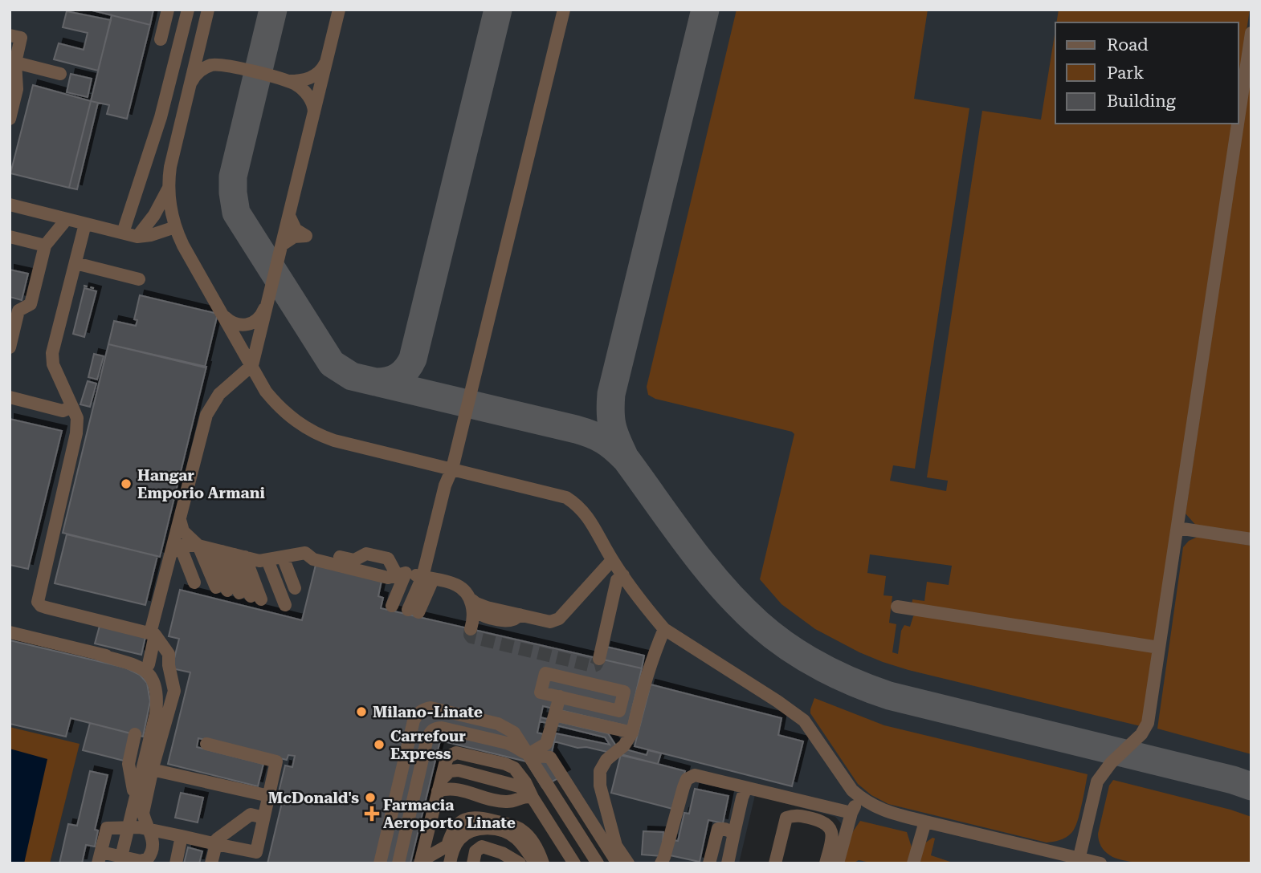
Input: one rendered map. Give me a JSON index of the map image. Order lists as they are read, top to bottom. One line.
{"places":{"other":["Hangar Emporio Armani","Milano-Linate","Carrefour Express","McDonald's"],"health":["Farmacia Aeroporto Linate"]},"legend":["Road","Park","Building"]}
